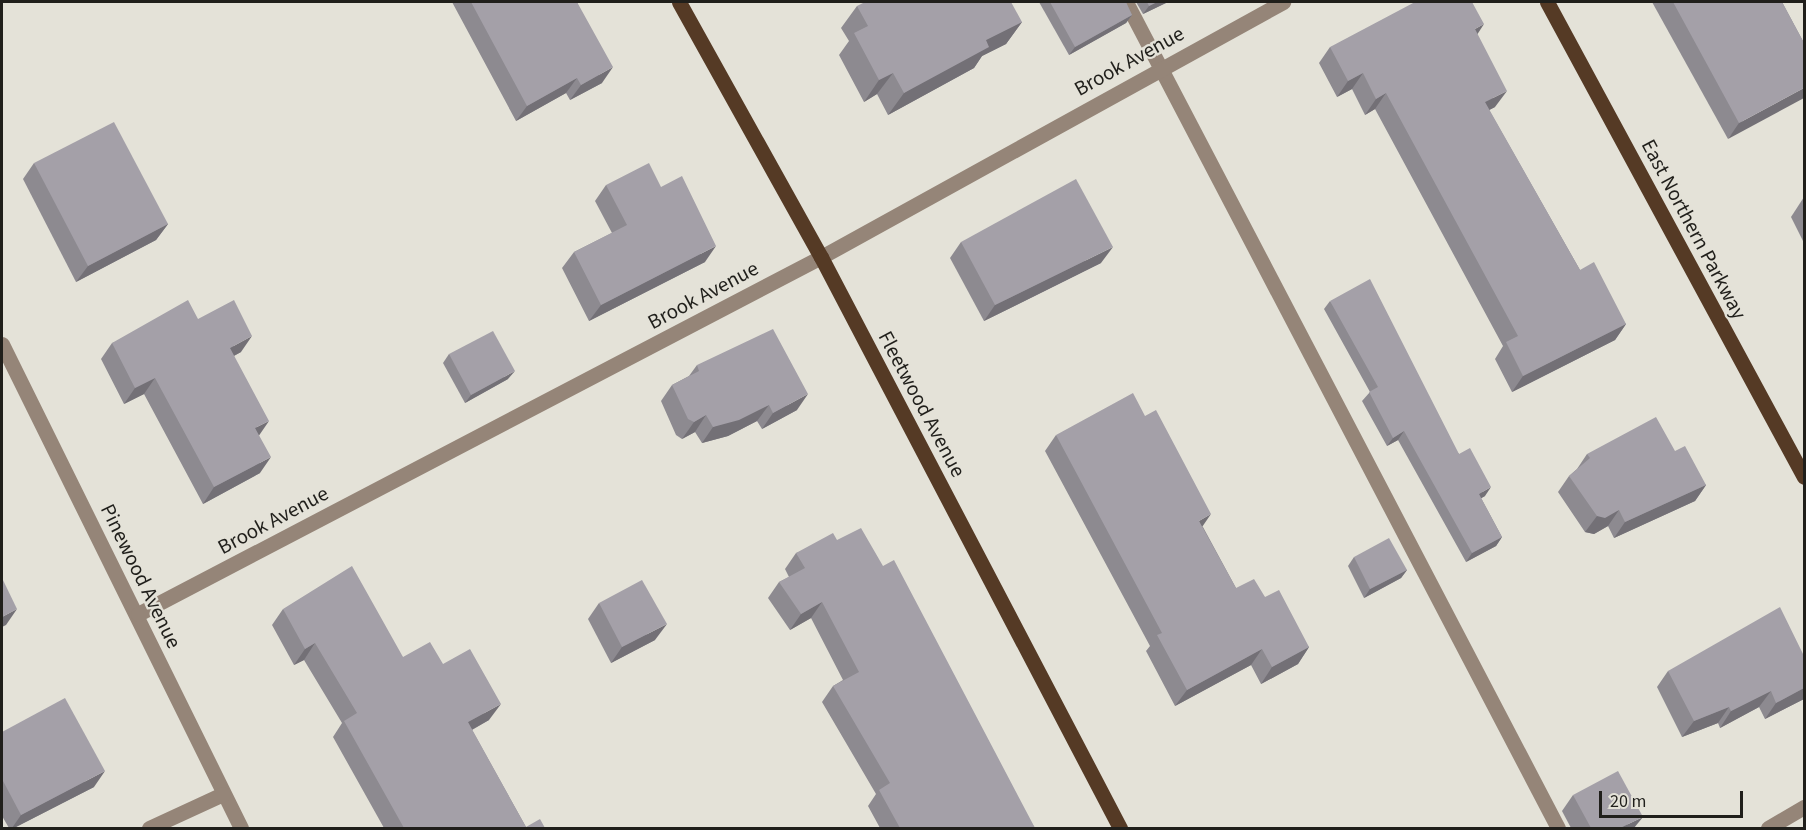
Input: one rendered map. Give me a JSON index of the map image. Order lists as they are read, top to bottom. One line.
{"streets":{"main road":["East Northern Parkway","Fleetwood Avenue"],"street":["Brook Avenue","Pinewood Avenue"]},"crossings":[["Brook Avenue","Fleetwood Avenue"],["Brook Avenue","Pinewood Avenue"]],"scale_bar":"20 m"}
